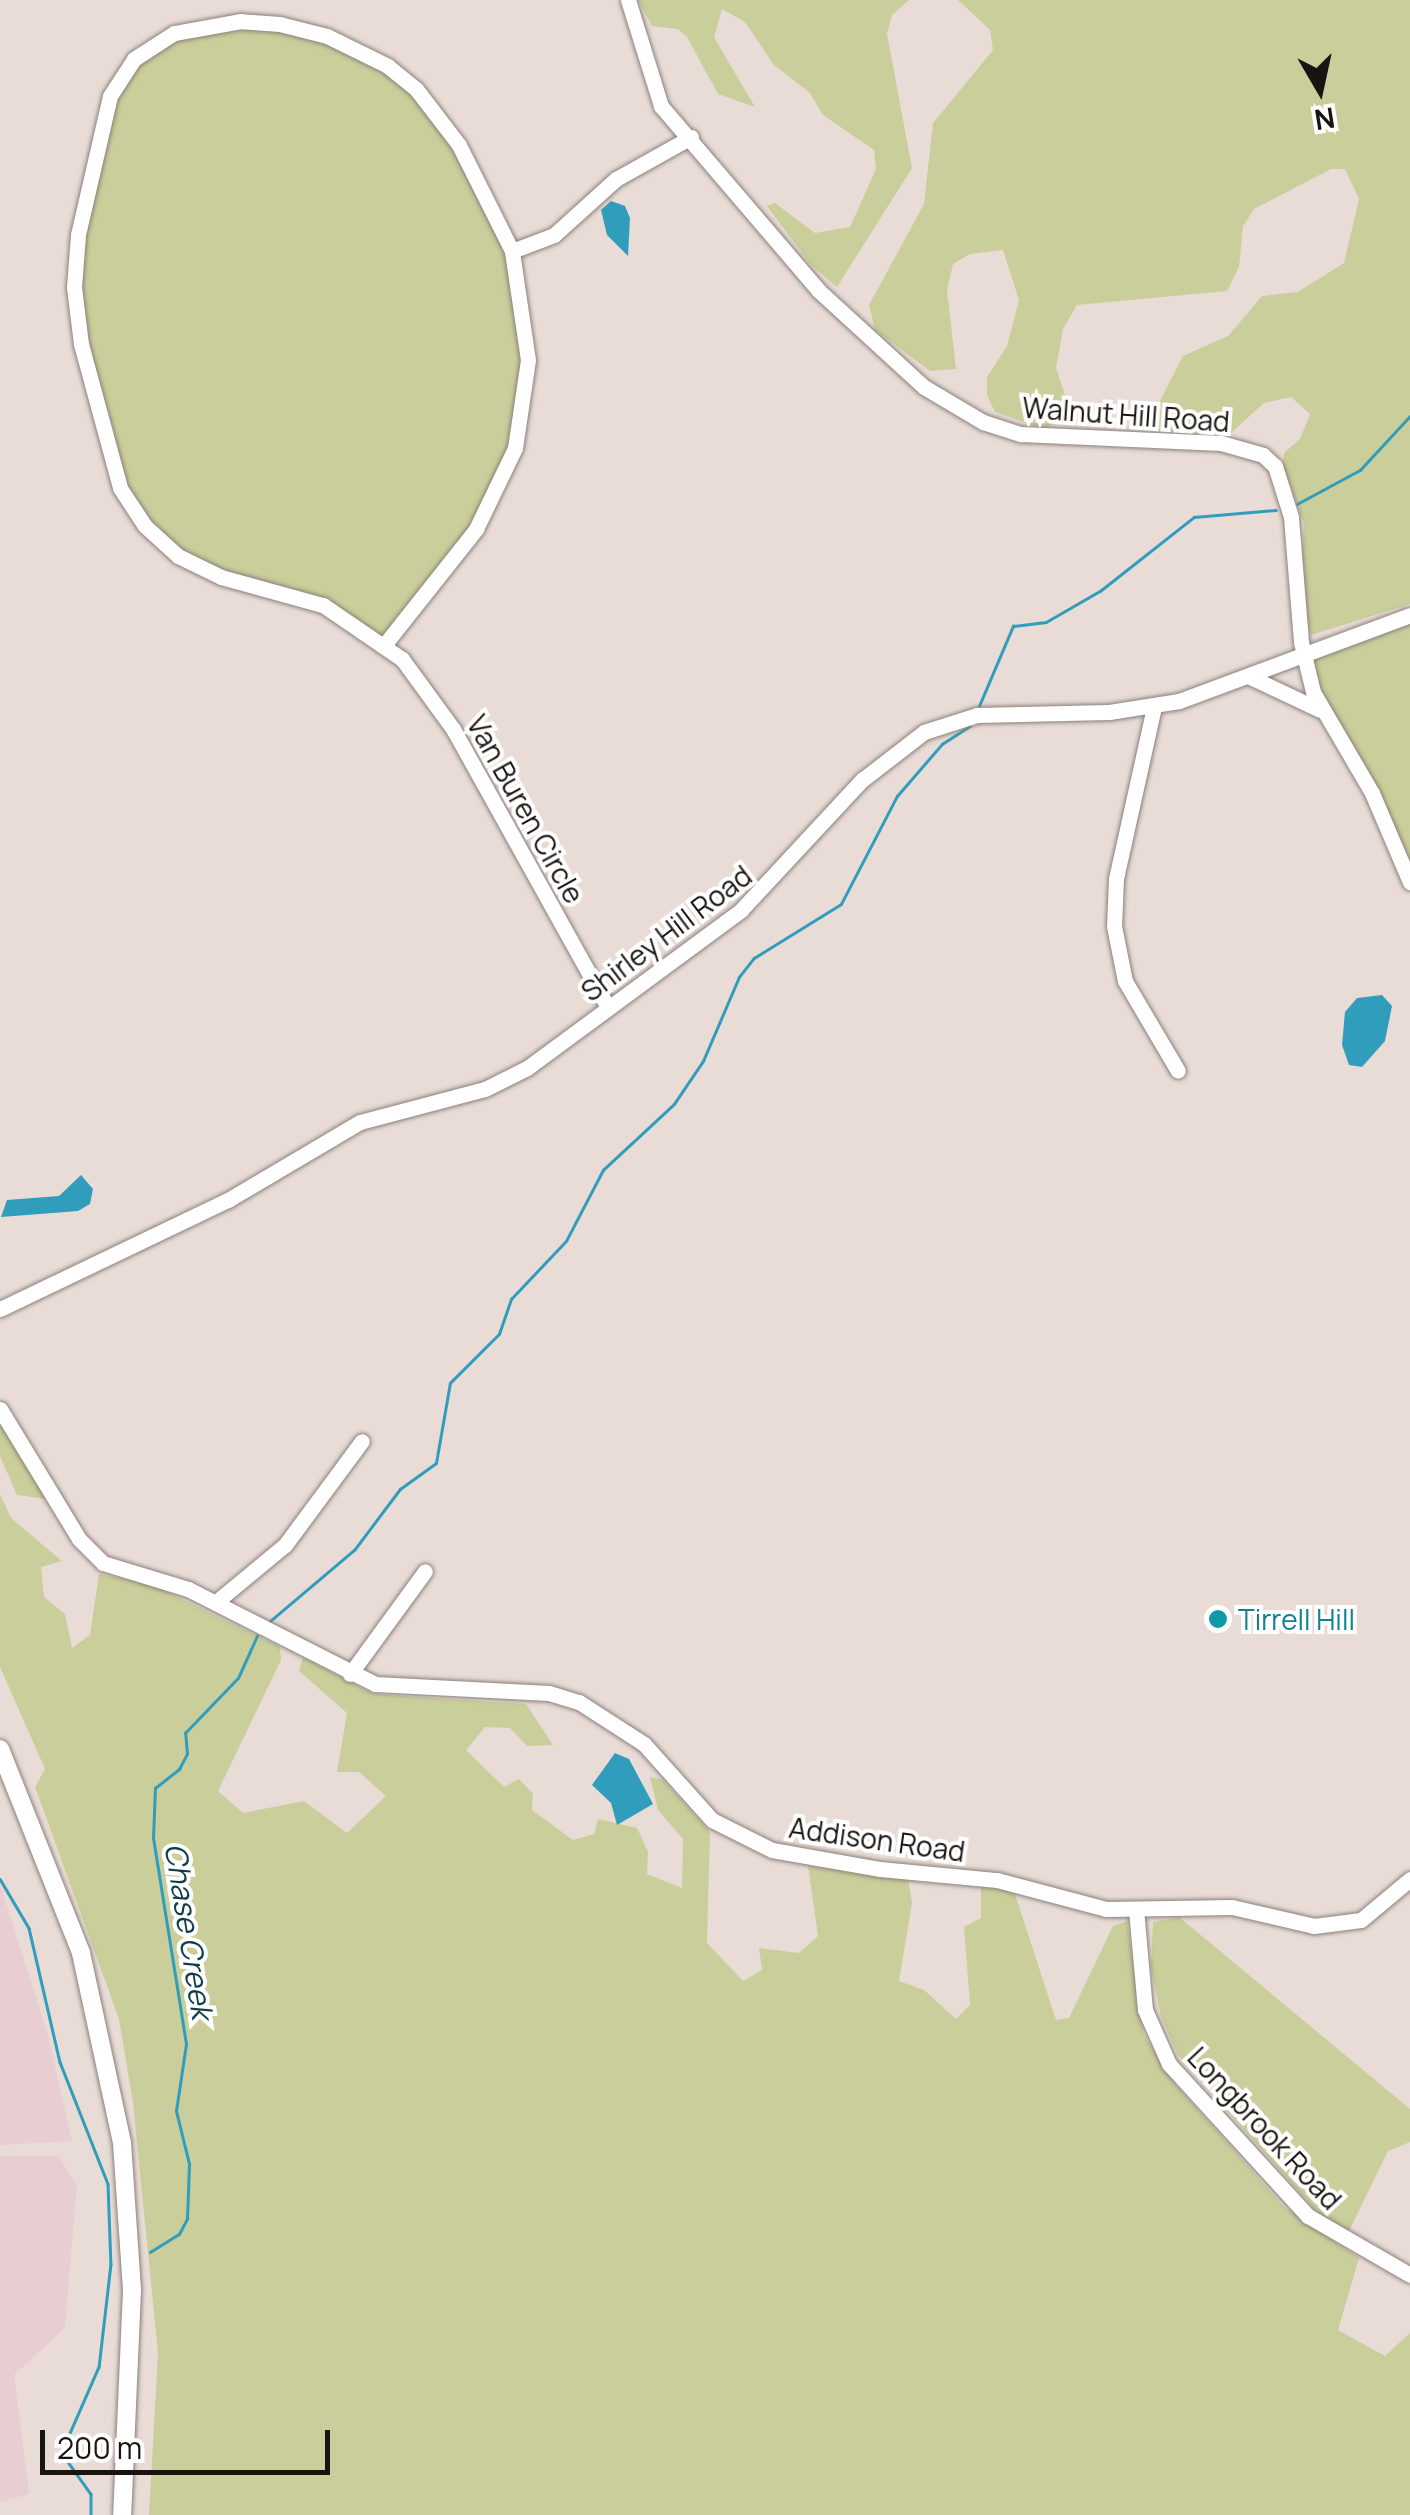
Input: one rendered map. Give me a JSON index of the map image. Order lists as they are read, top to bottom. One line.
{"streets":{"street":["Walnut Hill Road","Van Buren Circle","Shirley Hill Road","Addison Road","Longbrook Road"]},"crossings":[["Walnut Hill Road","Shirley Hill Road"],["Van Buren Circle","Shirley Hill Road"],["Addison Road","Longbrook Road"]],"water":["Chase Creek"],"places":["Tirrell Hill"],"scale_bar":"200 m","north":"bottom"}
